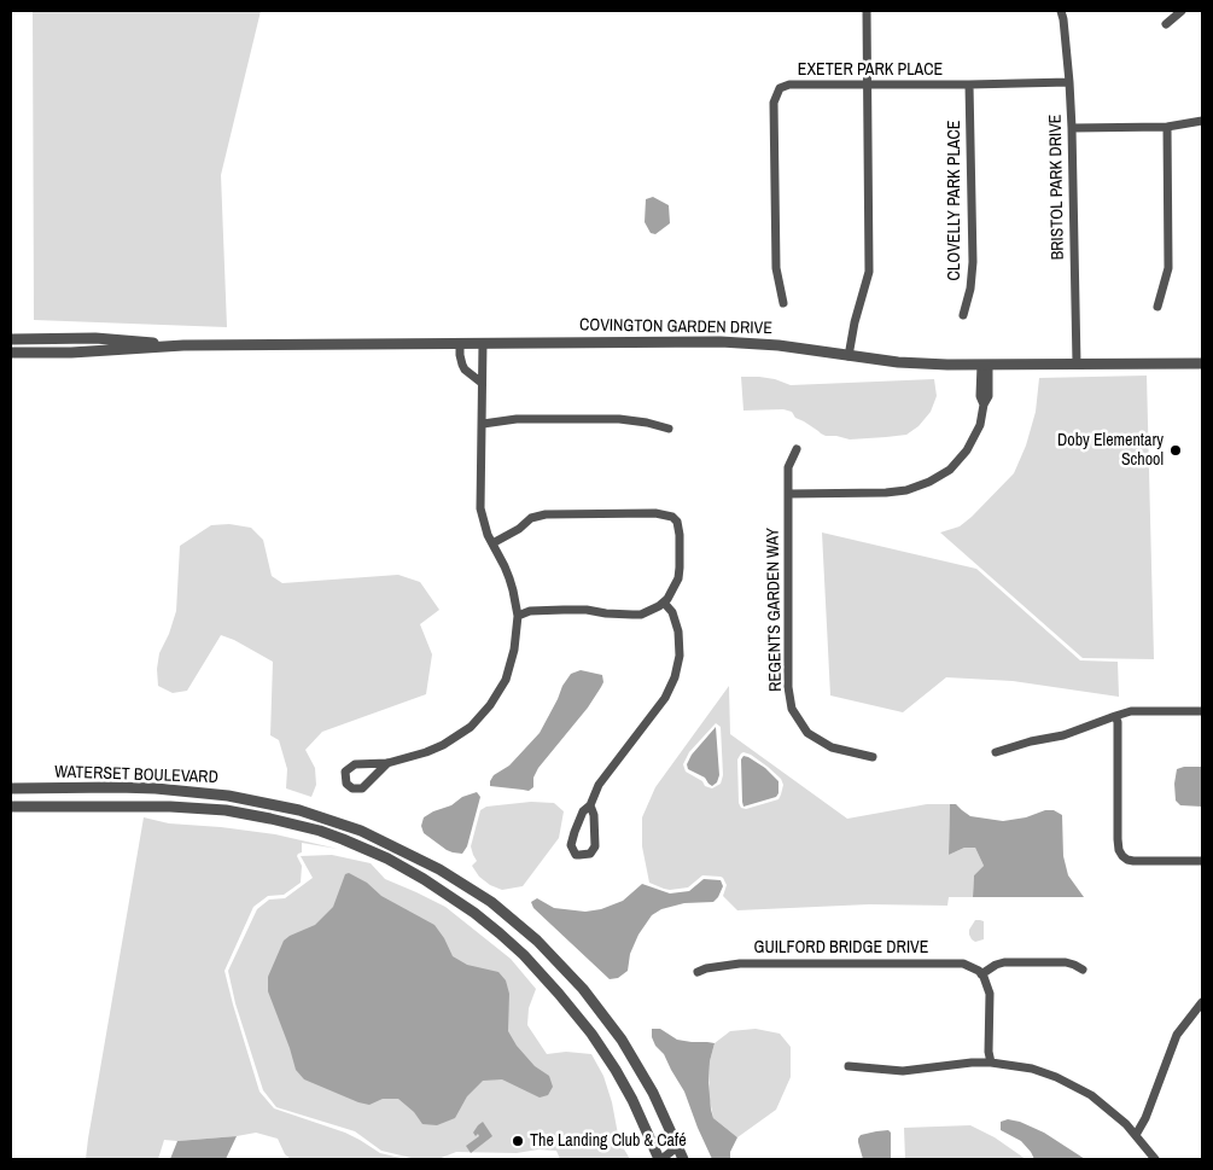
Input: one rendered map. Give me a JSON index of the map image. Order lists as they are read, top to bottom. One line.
{"streets":{"street":["EXETER PARK PLACE","BRISTOL PARK DRIVE","CLOVELLY PARK PLACE","COVINGTON GARDEN DRIVE","REGENTS GARDEN WAY","WATERSET BOULEVARD","GUILFORD BRIDGE DRIVE"]},"crossings":[["EXETER PARK PLACE","BRISTOL PARK DRIVE"],["EXETER PARK PLACE","CLOVELLY PARK PLACE"],["BRISTOL PARK DRIVE","COVINGTON GARDEN DRIVE"]],"places":["Doby Elementary School","The Landing Club & Café"]}
